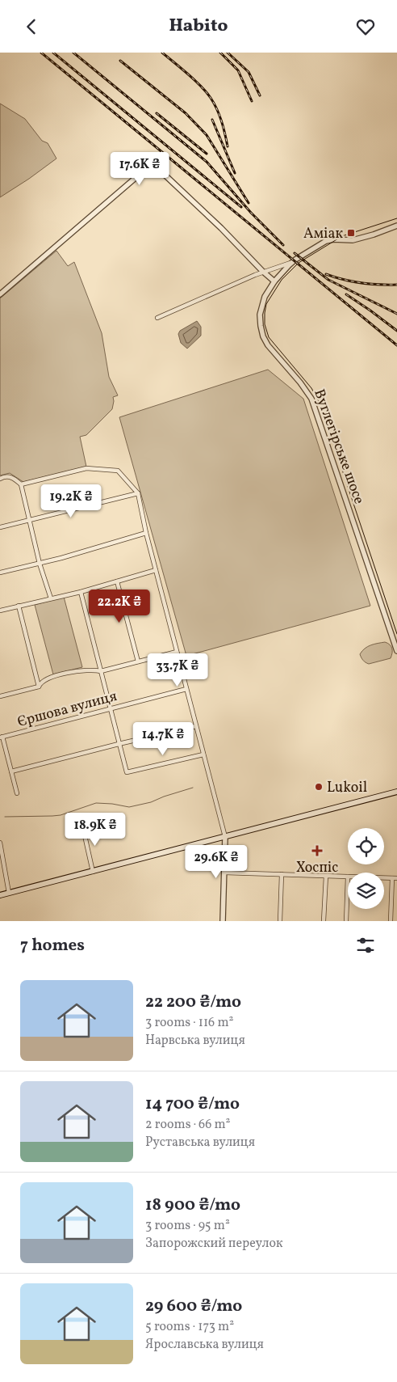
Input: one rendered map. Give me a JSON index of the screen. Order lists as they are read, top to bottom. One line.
{"streets":{"street":["Вуглегірське шосе","Єршова вулиця"]},"places":{"transit":["Аміак"],"other":["Lukoil"],"health":["Хоспіс"]},"page":{"header":"Habito","price":["17.6K ₴","19.2K ₴","22.2K ₴","33.7K ₴","14.7K ₴","18.9K ₴","29.6K ₴"],"heading":"7 homes","list":[{"name":"22 200 ₴/mo","note":"3 rooms · 116 m² · Нарвська вулиця"},{"name":"14 700 ₴/mo","note":"2 rooms · 66 m² · Руставська вулиця"},{"name":"18 900 ₴/mo","note":"3 rooms · 95 m² · Запорожский переулок"},{"name":"29 600 ₴/mo","note":"5 rooms · 173 m² · Ярославська вулиця"}]}}
